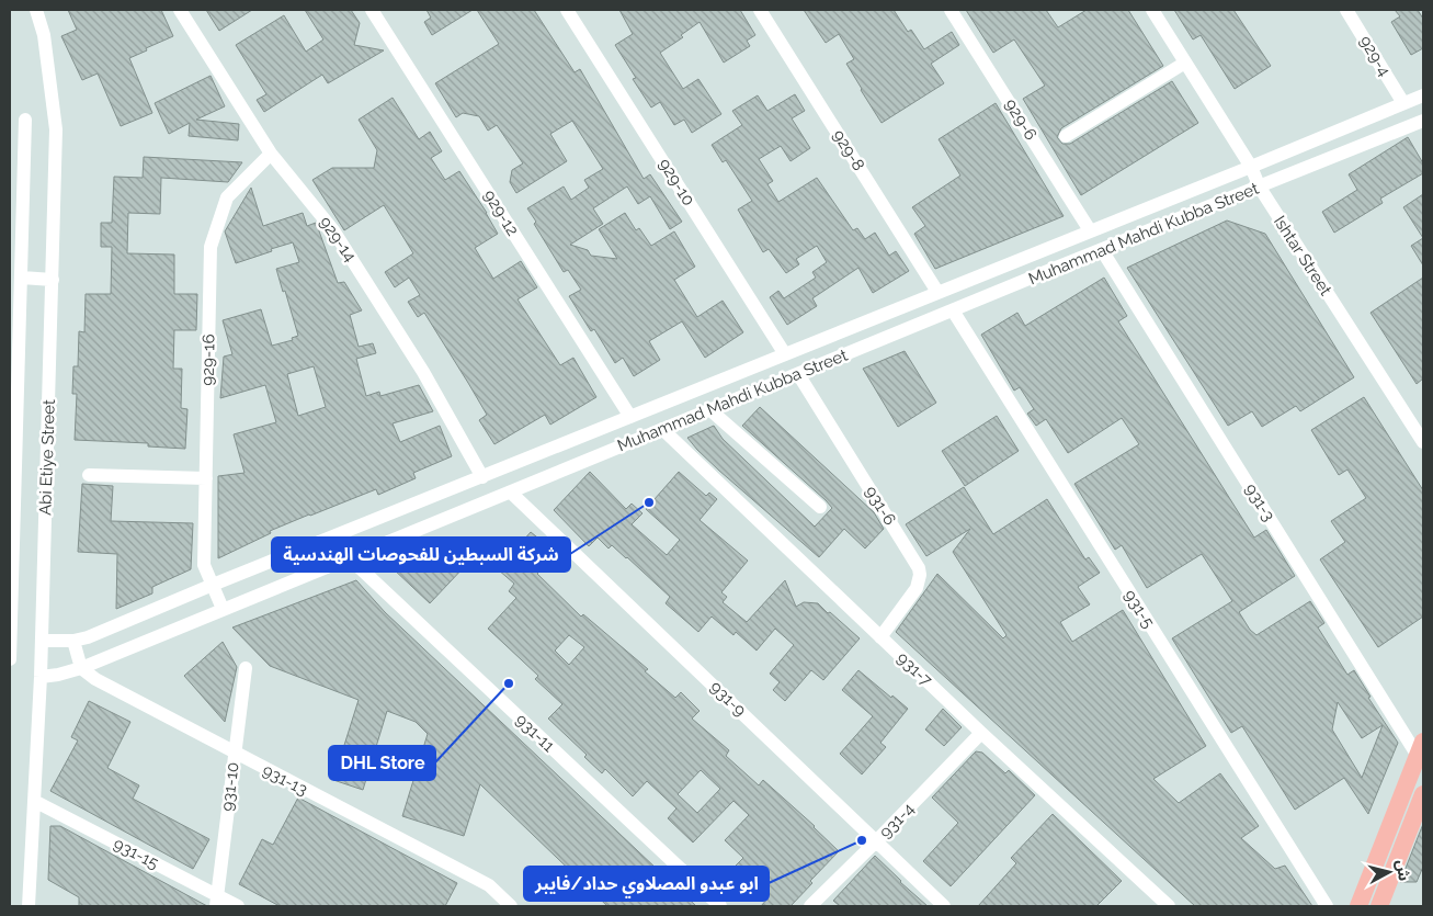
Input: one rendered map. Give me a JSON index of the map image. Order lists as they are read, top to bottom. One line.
{"streets":{"street":["929-4","929-6","929-8","929-10","929-12","Muhammad Mahdi Kubba Street","929-14","Ishtar Street","929-16","Abi Etiye Street","931-3","931-6","931-5","931-7","931-9","931-11","931-13","931-10","931-4","931-15"]},"crossings":[["929-4","Muhammad Mahdi Kubba Street"],["929-6","Muhammad Mahdi Kubba Street"],["929-8","Muhammad Mahdi Kubba Street"],["929-10","Muhammad Mahdi Kubba Street"],["929-12","Muhammad Mahdi Kubba Street"],["Muhammad Mahdi Kubba Street","929-14"],["Muhammad Mahdi Kubba Street","Ishtar Street"],["Muhammad Mahdi Kubba Street","929-16"],["Muhammad Mahdi Kubba Street","Abi Etiye Street"],["Muhammad Mahdi Kubba Street","931-3"],["Muhammad Mahdi Kubba Street","931-6"],["Muhammad Mahdi Kubba Street","931-5"],["Muhammad Mahdi Kubba Street","931-7"],["Muhammad Mahdi Kubba Street","931-9"],["Muhammad Mahdi Kubba Street","931-11"],["Muhammad Mahdi Kubba Street","931-13"],["929-14","929-16"],["Abi Etiye Street","931-15"],["931-6","931-7"],["931-7","931-4"],["931-9","931-4"],["931-13","931-10"],["931-10","931-15"]],"places":["شركة السبطين للفحوصات الهندسية","DHL Store","ابو عبدو المصلاوي حداد/فايبر"],"north":"right"}
